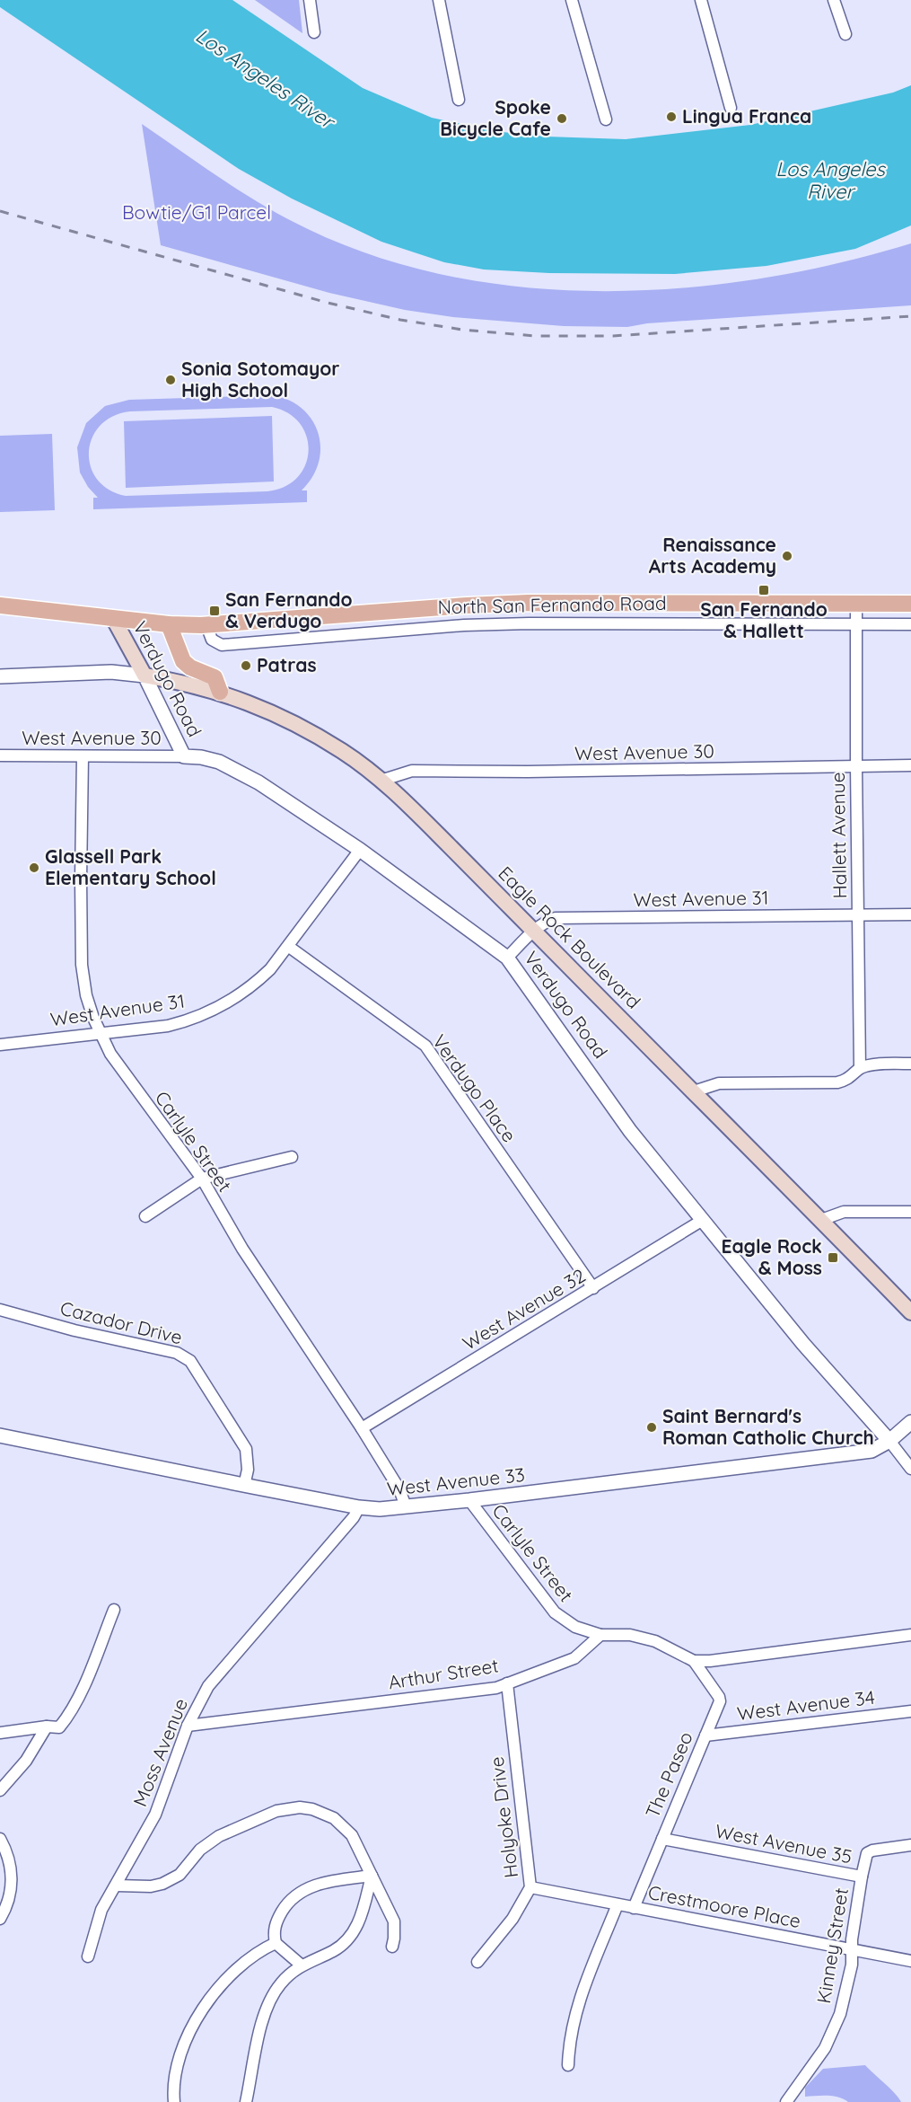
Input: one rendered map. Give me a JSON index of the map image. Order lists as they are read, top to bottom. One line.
{"streets":{"main road":["North San Fernando Road","Verdugo Road","Eagle Rock Boulevard"],"street":["West Avenue 30","Hallett Avenue","West Avenue 31","Verdugo Place","Carlyle Street","West Avenue 32","Cazador Drive","West Avenue 33","Arthur Street","West Avenue 34","Moss Avenue","The Paseo","Holyoke Drive","West Avenue 35","Crestmoore Place","Kinney Street"]},"crossings":[["North San Fernando Road","Verdugo Road"],["North San Fernando Road","Hallett Avenue"],["Verdugo Road","West Avenue 30"],["Verdugo Road","West Avenue 31"],["Verdugo Road","Eagle Rock Boulevard"],["Verdugo Road","West Avenue 32"],["Verdugo Road","West Avenue 33"],["West Avenue 30","Hallett Avenue"],["West Avenue 30","Eagle Rock Boulevard"],["West Avenue 30","Carlyle Street"],["Hallett Avenue","West Avenue 31"],["West Avenue 31","Eagle Rock Boulevard"],["West Avenue 31","Verdugo Place"],["West Avenue 31","Carlyle Street"],["Verdugo Place","West Avenue 32"],["Carlyle Street","West Avenue 32"],["Carlyle Street","West Avenue 33"],["Carlyle Street","Arthur Street"],["Cazador Drive","West Avenue 33"],["West Avenue 33","Moss Avenue"],["Arthur Street","Moss Avenue"],["Arthur Street","Holyoke Drive"],["West Avenue 34","The Paseo"],["The Paseo","West Avenue 35"],["The Paseo","Crestmoore Place"],["Holyoke Drive","Crestmoore Place"],["West Avenue 35","Kinney Street"],["Crestmoore Place","Kinney Street"]],"water":["Los Angeles River"],"parks":["Bowtie/G1 Parcel"],"places":{"other":["Lingua Franca","Spoke Bicycle Cafe","Sonia Sotomayor High School","Renaissance Arts Academy","Patras","Glassell Park Elementary School","Saint Bernard's Roman Catholic Church"],"transit":["San Fernando & Hallett","San Fernando & Verdugo","Eagle Rock & Moss"]}}
